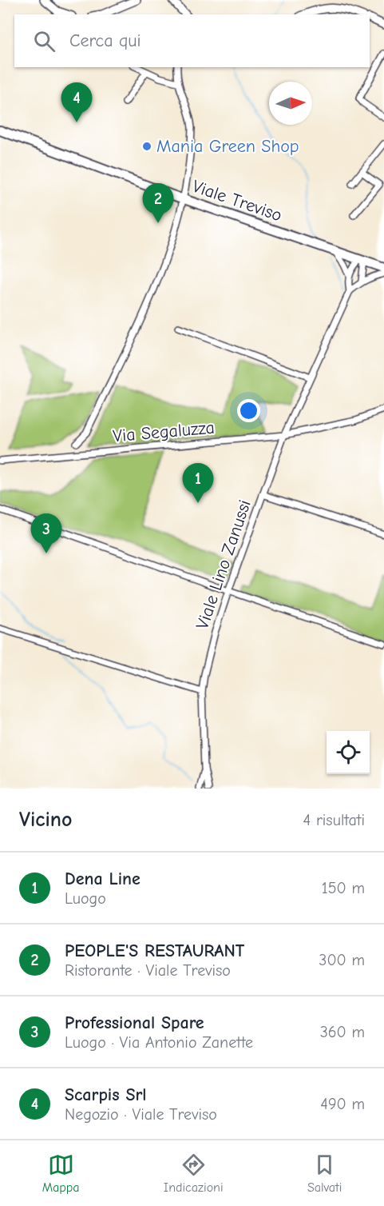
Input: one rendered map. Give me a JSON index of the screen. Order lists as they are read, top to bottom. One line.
{"streets":{"main road":["Viale Treviso"],"street":["Via Segaluzza","Viale Lino Zanussi"]},"crossings":[["Viale Treviso","Viale Lino Zanussi"],["Via Segaluzza","Viale Lino Zanussi"]],"places":["Mania Green Shop"],"north":"right","page":{"search":"Cerca qui","pins":["4","2","1","3"],"heading":["Vicino","4 risultati"],"list":[{"mark":"1","name":"Dena Line","note":"Luogo","value":"150 m"},{"mark":"2","name":"PEOPLE'S RESTAURANT","note":"Ristorante · Viale Treviso","value":"300 m"},{"mark":"3","name":"Professional Spare","note":"Luogo · Via Antonio Zanette","value":"360 m"},{"mark":"4","name":"Scarpis Srl","note":"Negozio · Viale Treviso","value":"490 m"}],"nav":["Mappa","Indicazioni","Salvati"]}}
